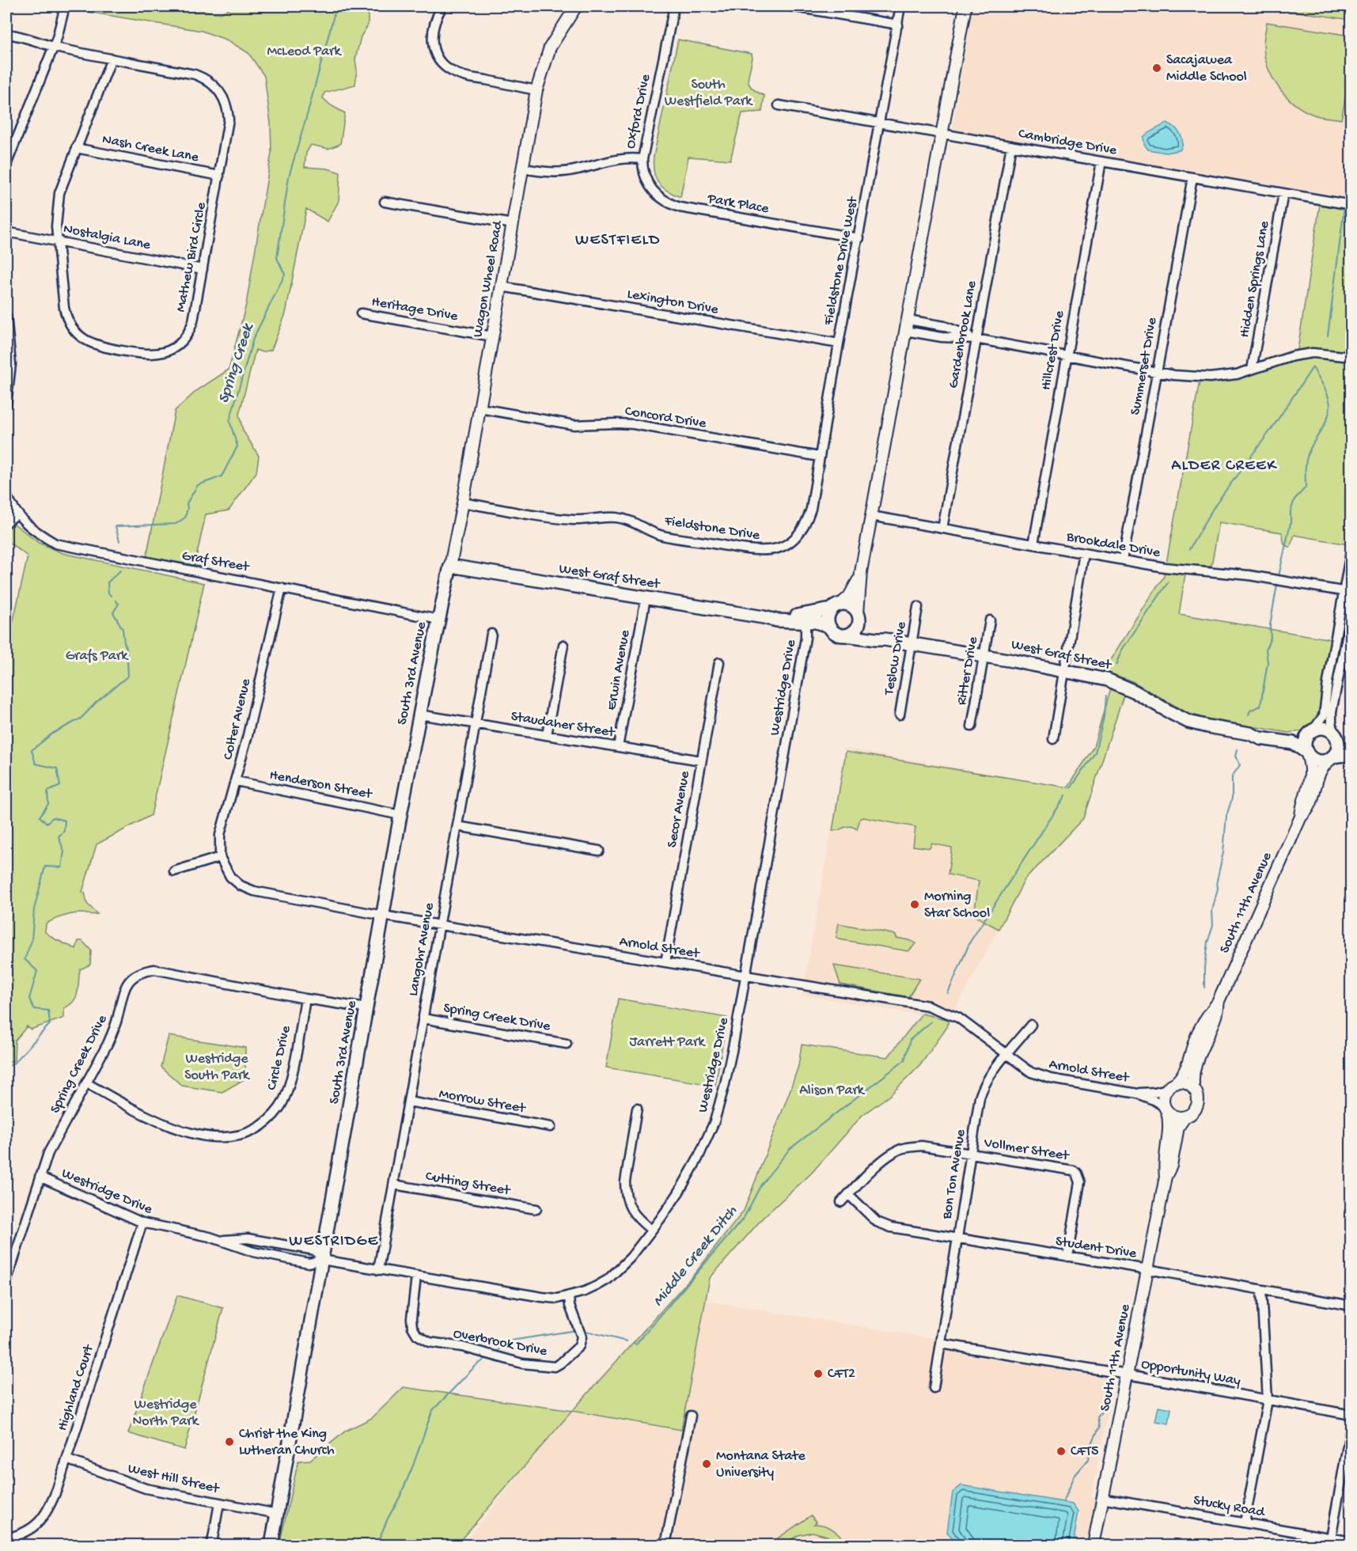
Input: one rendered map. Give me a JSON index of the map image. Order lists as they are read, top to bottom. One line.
{"streets":{"main road":["West Graf Street","South 3rd Avenue"],"street":["Oxford Drive","Cambridge Drive","Nash Creek Lane","Park Place","Nostalgia Lane","Mathew Bird Circle","Fieldstone Drive West","Wagon Wheel Road","Hidden Springs Lane","Lexington Drive","Heritage Drive","Gardenbrook Lane","Hillcrest Drive","Summerset Drive","Concord Drive","Fieldstone Drive","Brookdale Drive","Graf Street","Teslow Drive","Erwin Avenue","Ritter Drive","Westridge Drive","Colter Avenue","Staudaher Street","Henderson Street","Secor Avenue","South 11th Avenue","Arnold Street","Langohr Avenue","Spring Creek Drive","Circle Drive","Morrow Street","Vollmer Street","Bon Ton Avenue","Cutting Street","Student Drive","Overbrook Drive","Opportunity Way","Highland Court","West Hill Street","Stucky Road"]},"crossings":[["Oxford Drive","Park Place"],["Oxford Drive","Wagon Wheel Road"],["Cambridge Drive","Fieldstone Drive West"],["Cambridge Drive","Hidden Springs Lane"],["Cambridge Drive","Gardenbrook Lane"],["Cambridge Drive","Hillcrest Drive"],["Cambridge Drive","Summerset Drive"],["Nash Creek Lane","Mathew Bird Circle"],["Park Place","Fieldstone Drive West"],["Nostalgia Lane","Mathew Bird Circle"],["Fieldstone Drive West","Lexington Drive"],["Fieldstone Drive West","Concord Drive"],["Fieldstone Drive West","Fieldstone Drive"],["Wagon Wheel Road","Lexington Drive"],["Wagon Wheel Road","Heritage Drive"],["Wagon Wheel Road","Concord Drive"],["Wagon Wheel Road","Fieldstone Drive"],["Wagon Wheel Road","West Graf Street"],["Wagon Wheel Road","South 3rd Avenue"],["Gardenbrook Lane","Brookdale Drive"],["Hillcrest Drive","Brookdale Drive"],["Summerset Drive","Brookdale Drive"],["Graf Street","South 3rd Avenue"],["Graf Street","Colter Avenue"],["West Graf Street","Teslow Drive"],["West Graf Street","Erwin Avenue"],["West Graf Street","Ritter Drive"],["West Graf Street","South 3rd Avenue"],["West Graf Street","Westridge Drive"],["West Graf Street","South 11th Avenue"],["Erwin Avenue","Staudaher Street"],["South 3rd Avenue","Westridge Drive"],["South 3rd Avenue","Staudaher Street"],["South 3rd Avenue","Henderson Street"],["South 3rd Avenue","Arnold Street"],["South 3rd Avenue","Spring Creek Drive"],["South 3rd Avenue","West Hill Street"],["Westridge Drive","Arnold Street"],["Westridge Drive","Langohr Avenue"],["Westridge Drive","Spring Creek Drive"],["Westridge Drive","Overbrook Drive"],["Westridge Drive","Highland Court"],["Colter Avenue","Henderson Street"],["Colter Avenue","Arnold Street"],["Staudaher Street","Secor Avenue"],["Staudaher Street","Langohr Avenue"],["Secor Avenue","Arnold Street"],["South 11th Avenue","Arnold Street"],["South 11th Avenue","Student Drive"],["South 11th Avenue","Opportunity Way"],["South 11th Avenue","Stucky Road"],["Arnold Street","Langohr Avenue"],["Arnold Street","Bon Ton Avenue"],["Langohr Avenue","Spring Creek Drive"],["Langohr Avenue","Morrow Street"],["Langohr Avenue","Cutting Street"],["Spring Creek Drive","Circle Drive"],["Vollmer Street","Bon Ton Avenue"],["Vollmer Street","Student Drive"],["Bon Ton Avenue","Student Drive"],["Bon Ton Avenue","Opportunity Way"],["Highland Court","West Hill Street"]],"districts":["WESTFIELD","ALDER CREEK","WESTRIDGE"],"water":["Spring Creek","Middle Creek Ditch"],"parks":["McLeod Park","South Westfield Park","Grafs Park","Jarrett Park","Westridge South Park","Alison Park","Westridge North Park"],"places":["Sacajawea Middle School","Morning Star School","CFT2","Christ the King Lutheran Church","CFT5","Montana State University"]}
